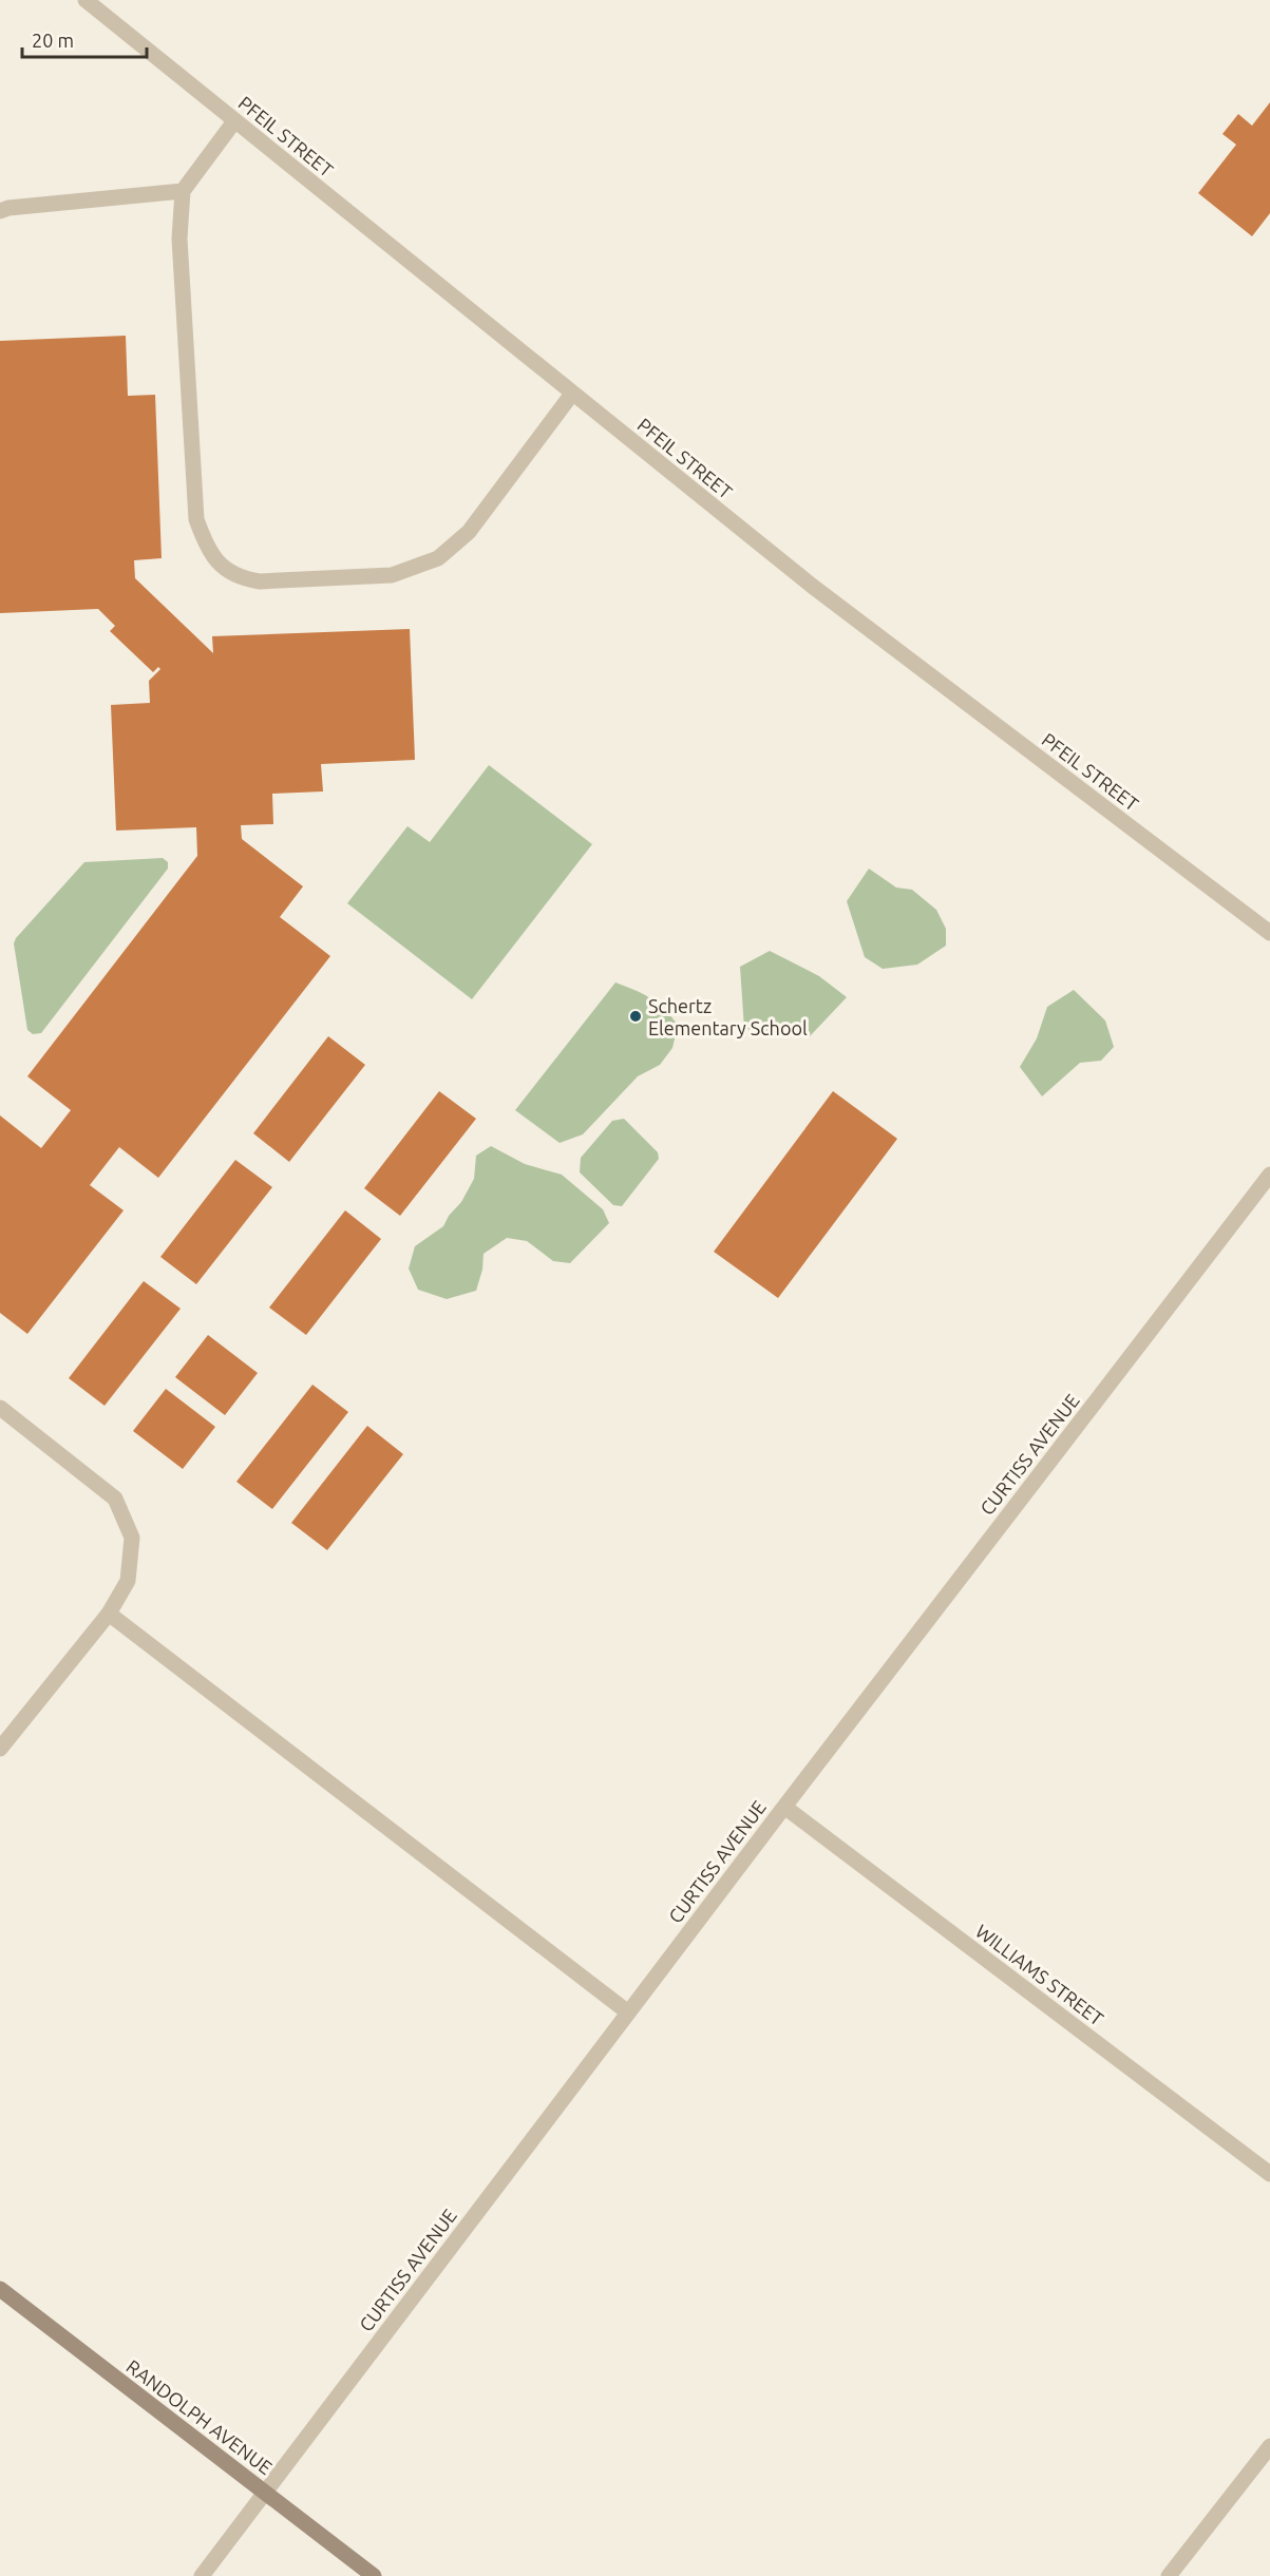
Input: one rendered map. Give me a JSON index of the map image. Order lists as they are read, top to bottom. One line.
{"streets":{"street":["PFEIL STREET","CURTISS AVENUE","WILLIAMS STREET","RANDOLPH AVENUE"]},"crossings":[["CURTISS AVENUE","WILLIAMS STREET"],["CURTISS AVENUE","RANDOLPH AVENUE"]],"places":["Schertz Elementary School"],"scale_bar":"20 m"}
